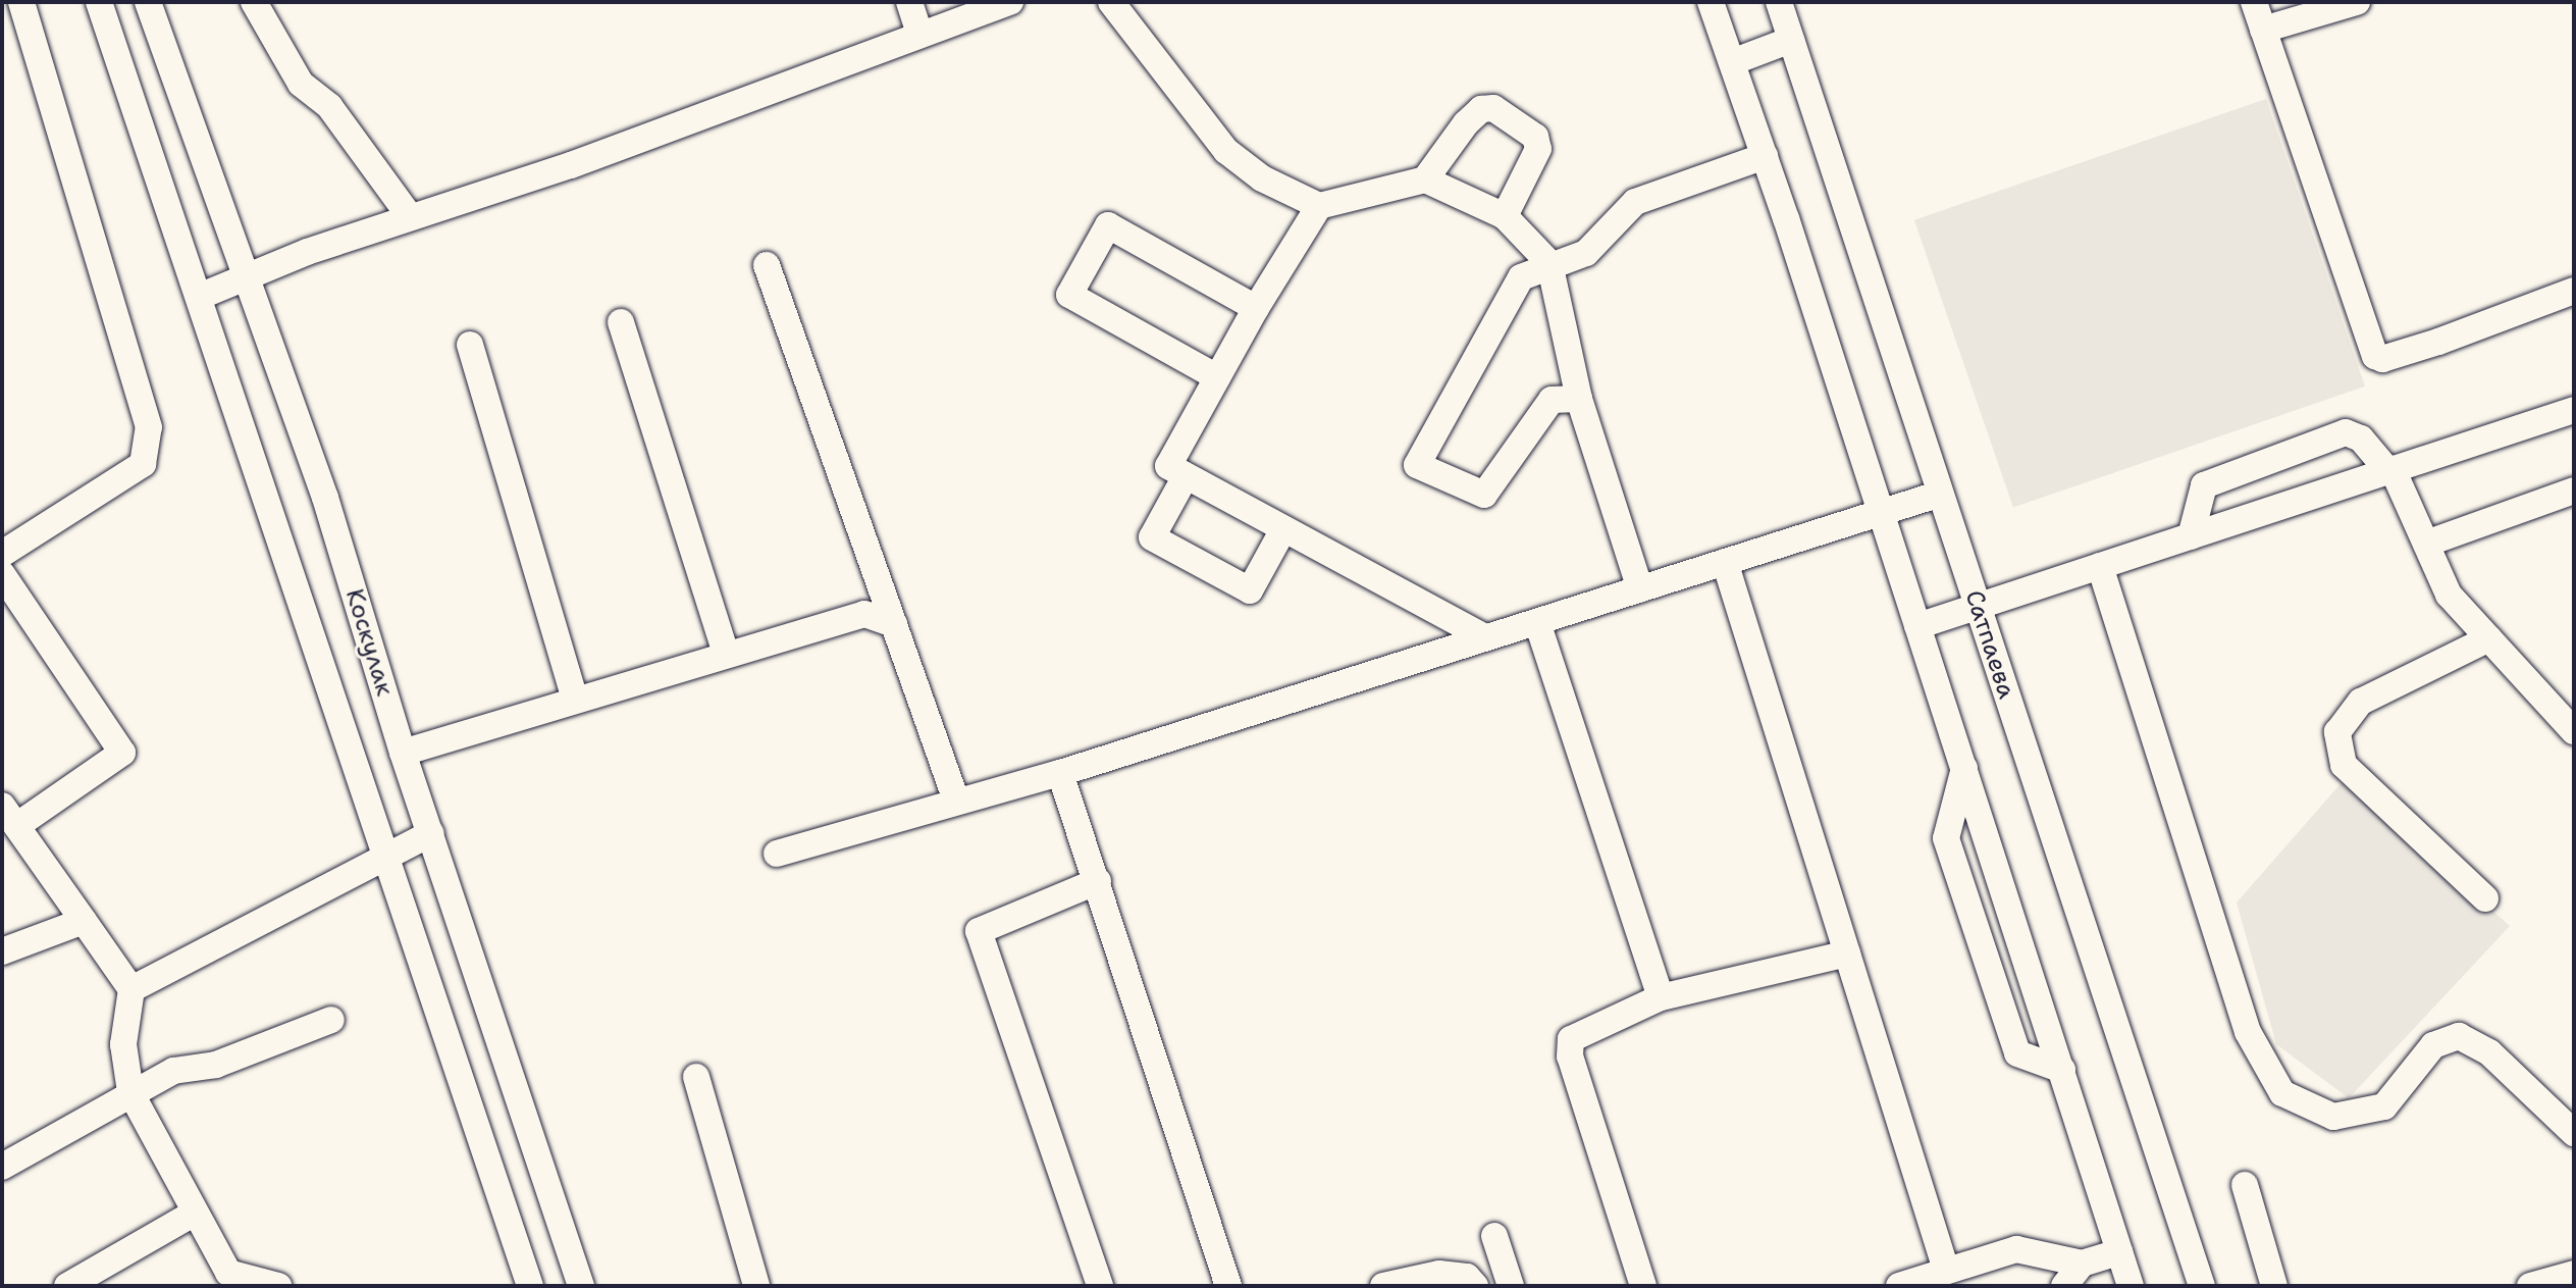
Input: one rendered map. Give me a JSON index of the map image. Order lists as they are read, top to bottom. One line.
{"streets":{"street":["Коскулак","Сатпаева"]}}
